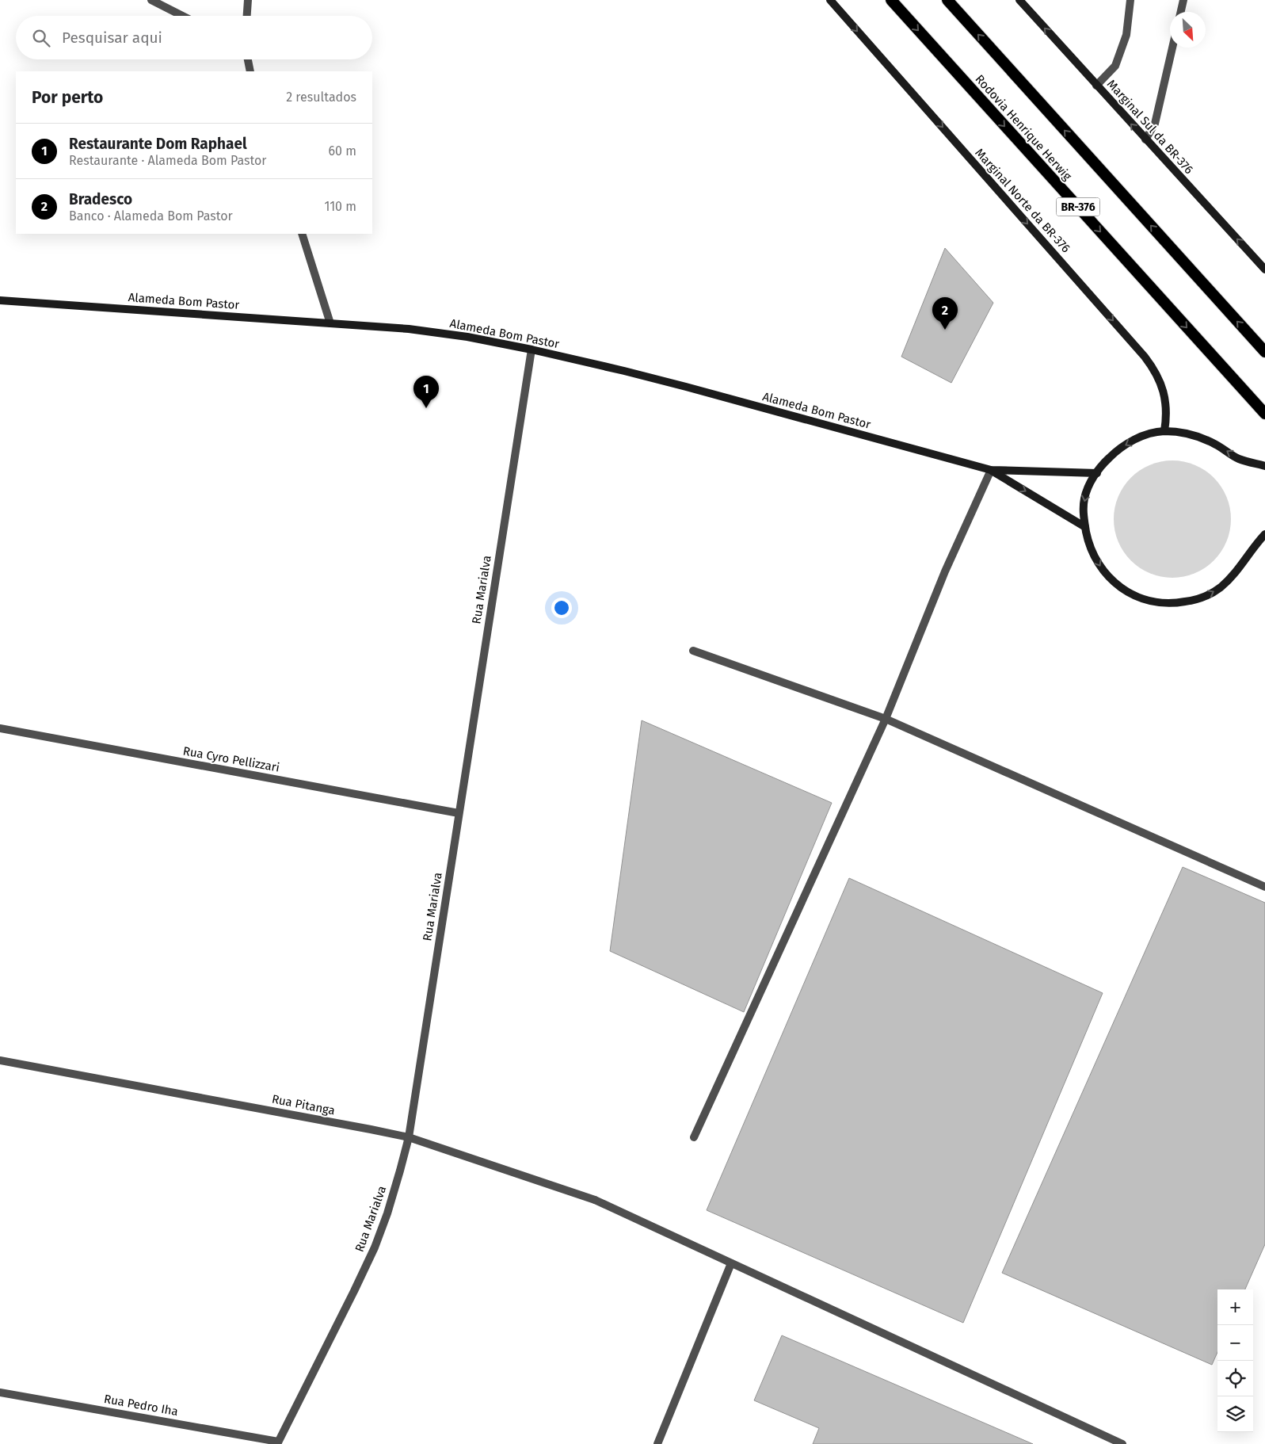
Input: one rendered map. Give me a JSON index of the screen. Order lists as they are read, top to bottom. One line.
{"streets":{"highway":["Rodovia Henrique Herwig","BR-376"],"main road":["Marginal Sul da BR-376","Marginal Norte da BR-376","Alameda Bom Pastor"],"street":["Rua Marialva","Rua Cyro Pellizzari","Rua Pitanga","Rua Pedro Iha"]},"crossings":[["Alameda Bom Pastor","Rua Marialva"],["Rua Marialva","Rua Cyro Pellizzari"],["Rua Marialva","Rua Pitanga"],["Rua Marialva","Rua Pedro Iha"]],"one_way":["Marginal Sul da BR-376","Marginal Norte da BR-376"],"north":"bottom right","page":{"search":"Pesquisar aqui","heading":["Por perto","2 resultados"],"list":[{"mark":"1","name":"Restaurante Dom Raphael","note":"Restaurante · Alameda Bom Pastor","value":"60 m"},{"mark":"2","name":"Bradesco","note":"Banco · Alameda Bom Pastor","value":"110 m"}],"pins":["2","1"],"map_buttons":["+","−"]}}
